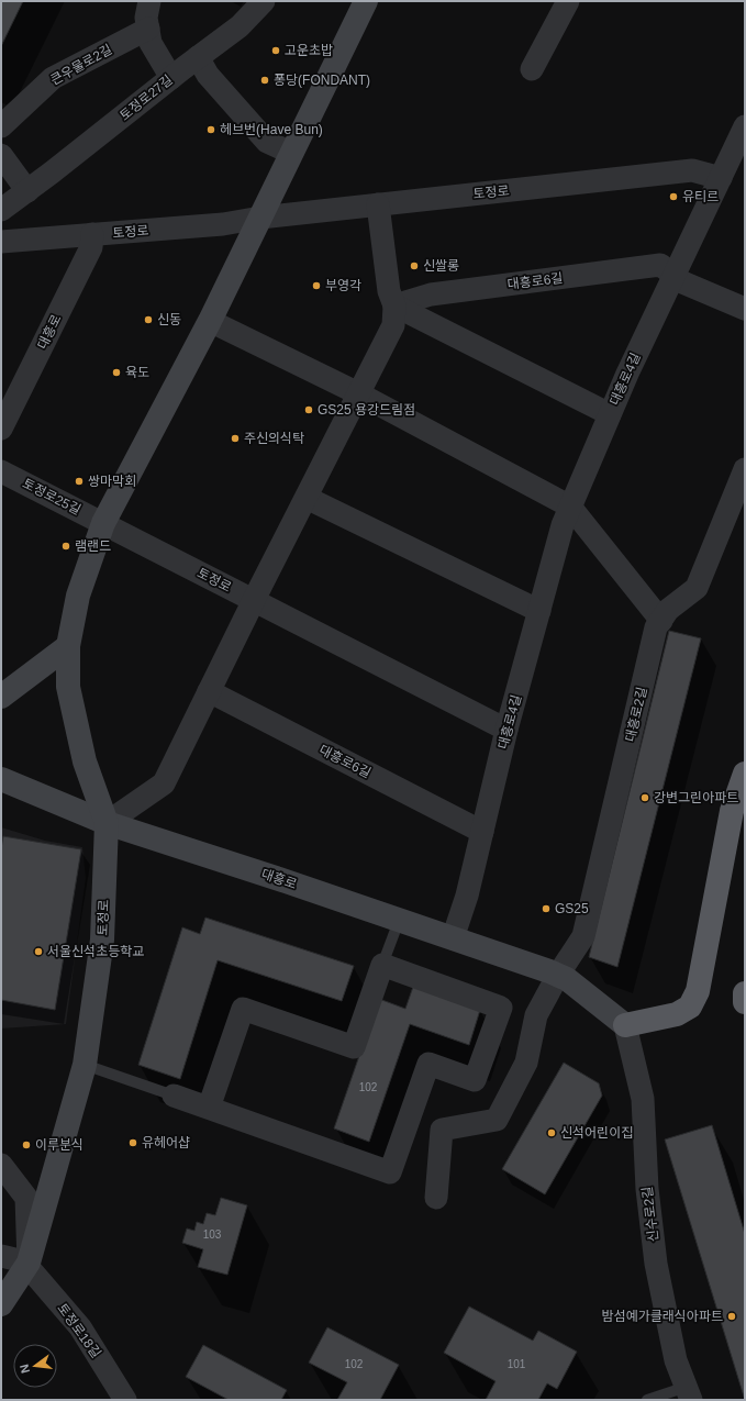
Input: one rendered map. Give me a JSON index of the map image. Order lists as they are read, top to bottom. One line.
{"streets":{"main road":["토정로","대흥로"],"street":["큰우물로2길","토정로27길","대흥로6길","대흥로4길","토정로25길","대흥로2길","신수로2길","토정로18길"]},"crossings":[["토정로","대흥로"],["토정로","대흥로4길"],["토정로","토정로25길"],["토정로","토정로18길"],["대흥로6길","대흥로4길"],["대흥로","대흥로4길"],["대흥로","대흥로2길"],["대흥로","신수로2길"]],"places":["고운초밥","퐁당(FONDANT)","헤브번(Have Bun)","유티르","신쌀롱","부영각","신동","육도","GS25 용강드림점","주신의식탁","쌍마막회","램랜드","강변그린아파트","GS25","서울신석초등학교","신석어린이집","유헤어샵","이루분식","밤섬예가클래식아파트"],"house_numbers":["102","103","102","101"],"north":"left"}
